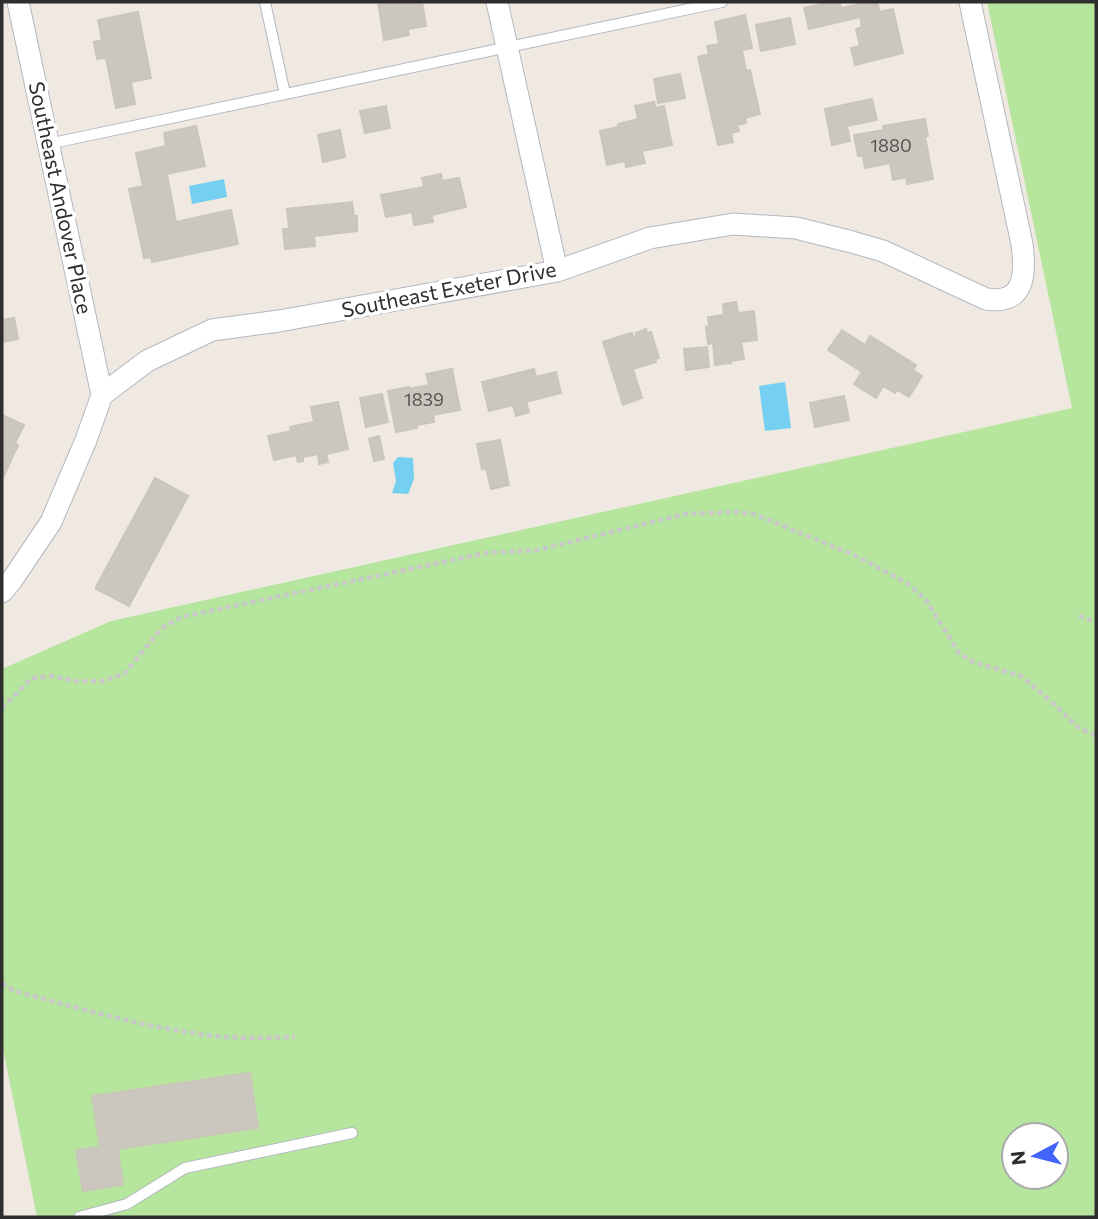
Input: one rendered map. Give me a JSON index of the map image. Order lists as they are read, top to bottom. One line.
{"streets":{"street":["Southeast Andover Place","Southeast Exeter Drive"]},"crossings":[["Southeast Andover Place","Southeast Exeter Drive"]],"house_numbers":["1880","1839"],"north":"left"}
